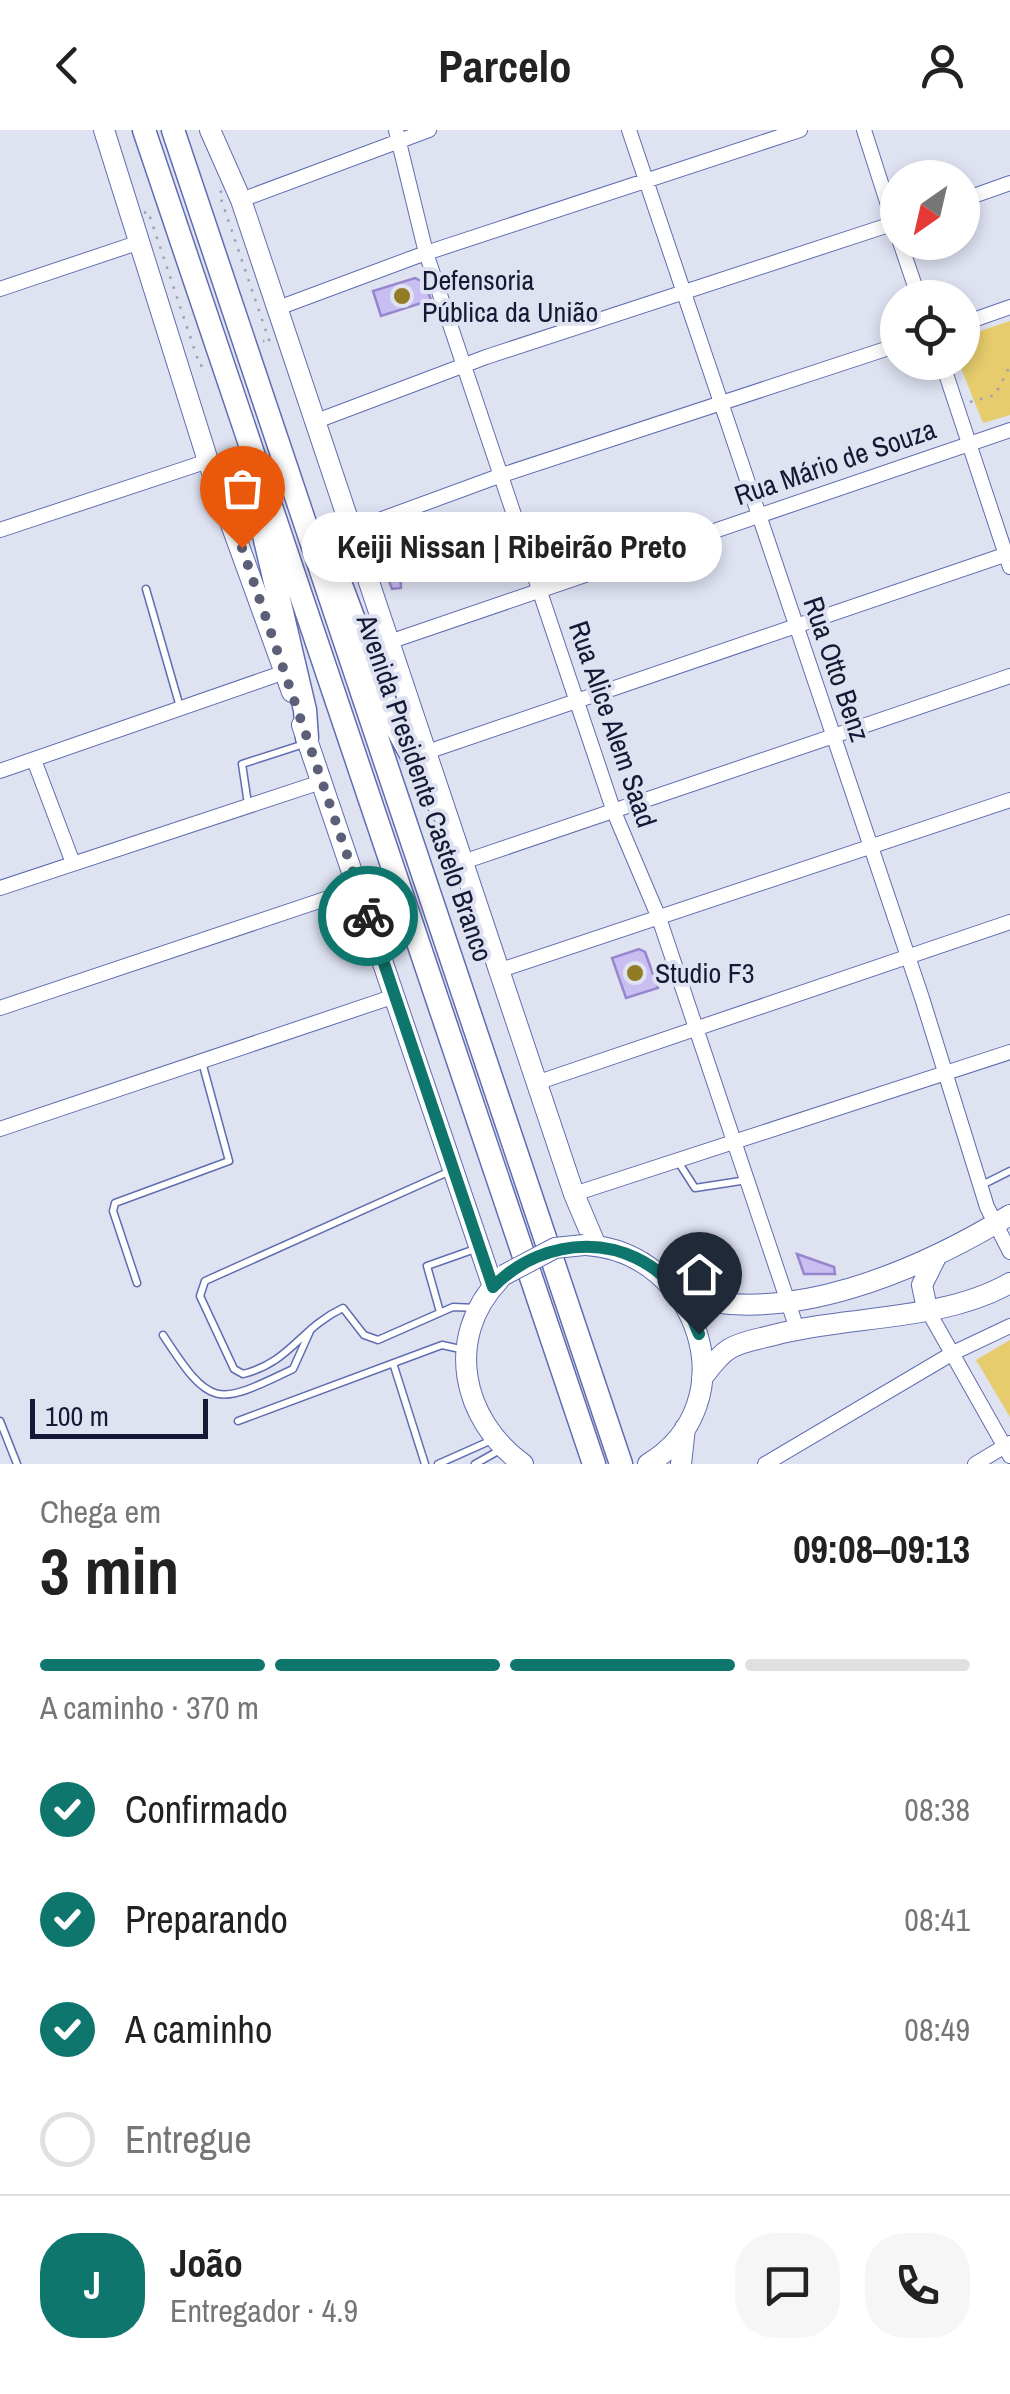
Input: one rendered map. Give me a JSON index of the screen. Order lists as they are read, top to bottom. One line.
{"streets":{"main road":["Avenida Presidente Castelo Branco"],"street":["Rua Mário de Souza","Rua Otto Benz","Rua Alice Alem Saad"]},"crossings":[["Rua Mário de Souza","Rua Otto Benz"],["Rua Mário de Souza","Rua Alice Alem Saad"],["Rua Mário de Souza","Avenida Presidente Castelo Branco"]],"places":["Defensoria Pública da União","Keiji Nissan | Ribeirão Preto","Studio F3"],"scale_bar":"100 m","north":"bottom left","page":{"header":"Parcelo","bubble":"Keiji Nissan | Ribeirão Preto","scale":"100 m","heading":["3 min","Chega em","09:08–09:13"],"panel":["João","Entregador · 4.9"],"bar":"A caminho · 370 m","list":[["Confirmado","08:38"],["Preparando","08:41"],["A caminho","08:49"],"Entregue"],"round":"J"}}
